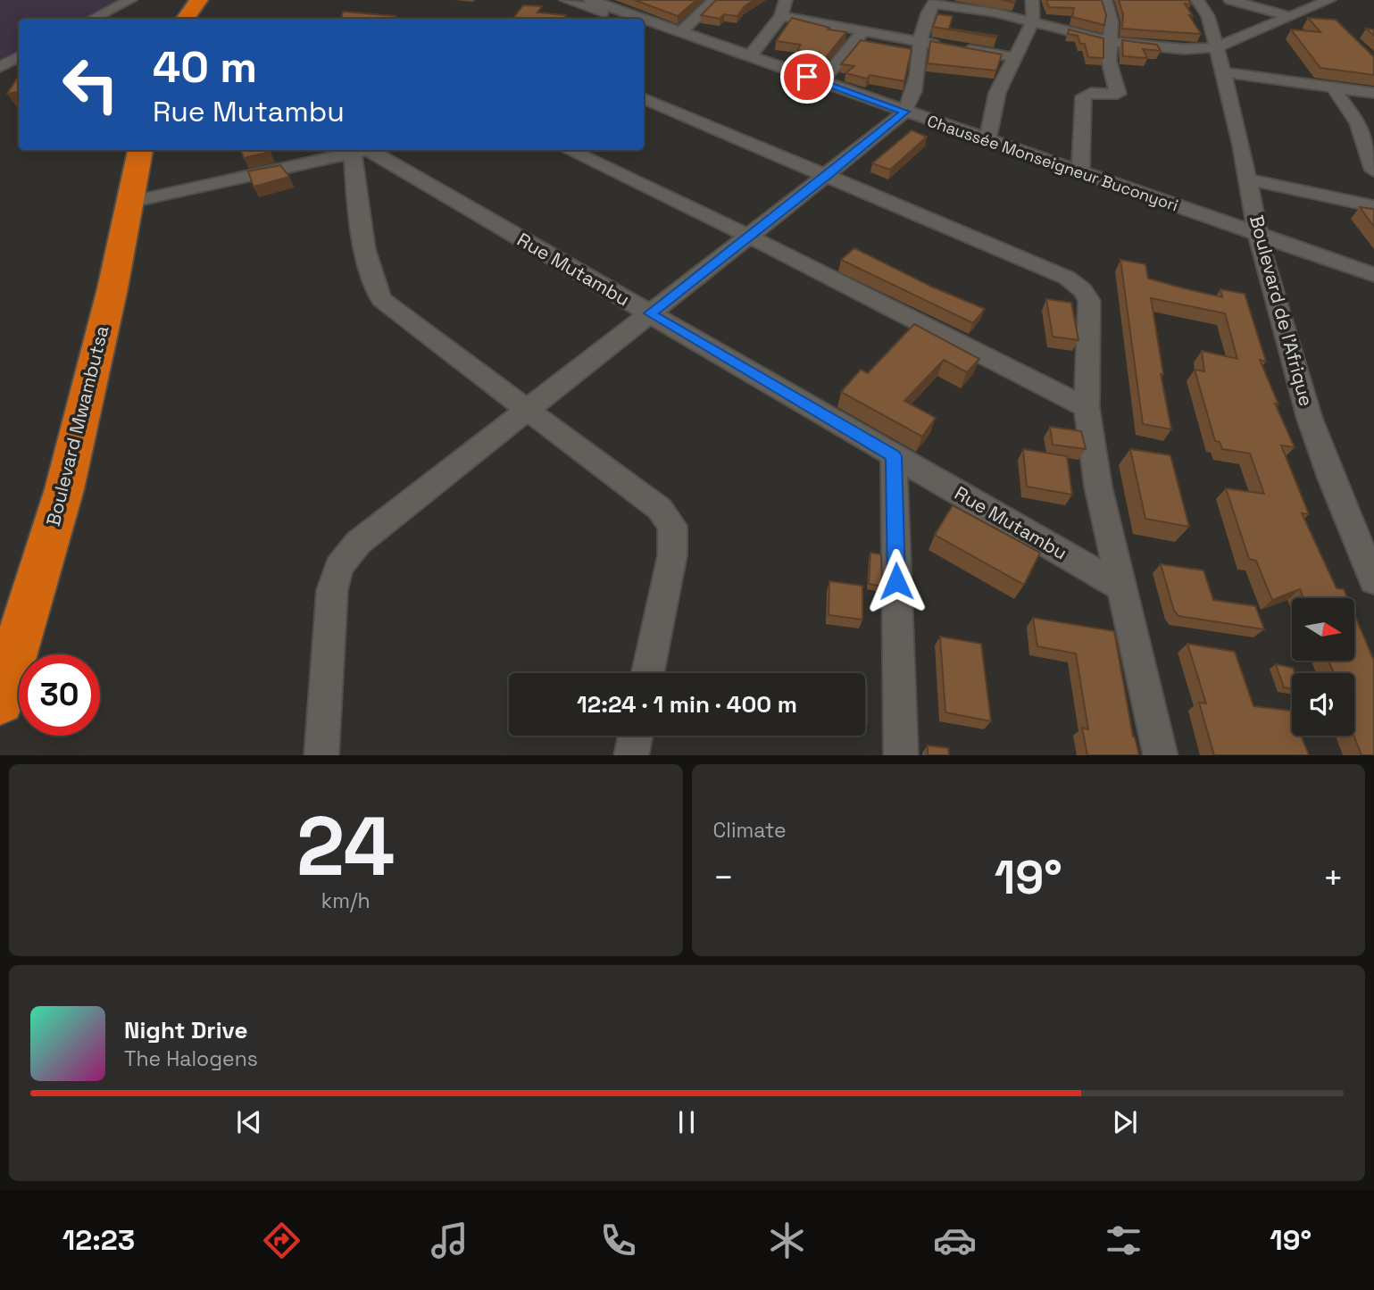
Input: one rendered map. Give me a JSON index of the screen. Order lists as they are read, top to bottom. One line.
{"streets":{"highway":["Boulevard Mwambutsa"],"street":["Chaussée Monseigneur Buconyori","Rue Mutambu","Boulevard de l'Afrique"]},"crossings":[["Chaussée Monseigneur Buconyori","Boulevard de l'Afrique"]],"north":"right","page":{"turn":["40 m","Rue Mutambu"],"limit":"30","trip":"12:24 · 1 min · 400 m","tile":[["24","km/h"],"Climate"],"heat":["−","19°","+"],"song":["Night Drive","The Halogens"],"tabs":["12:23","19°"]}}
